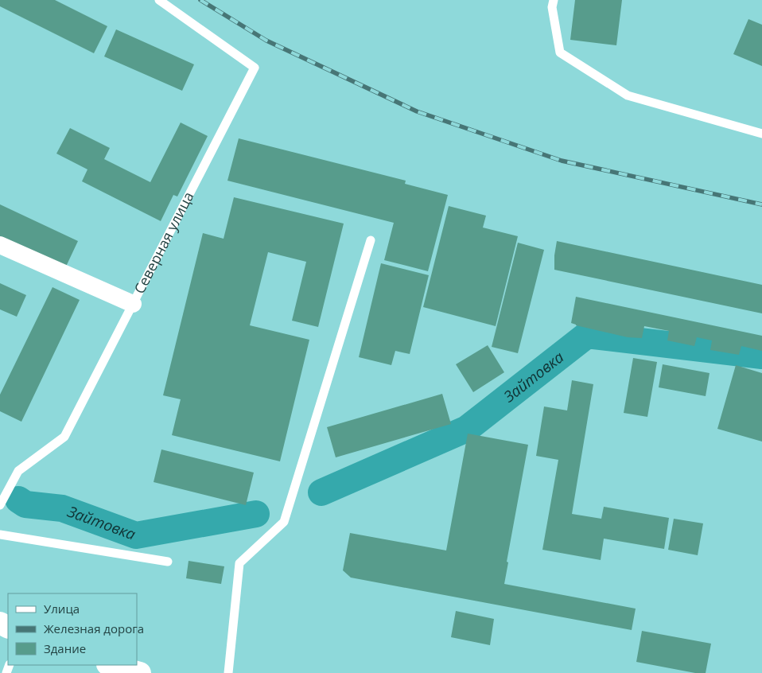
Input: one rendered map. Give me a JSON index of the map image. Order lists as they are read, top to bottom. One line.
{"streets":{"lane":["Северная улица"]},"water":["Зайтовка"],"legend":["Улица","Железная дорога","Здание"]}
